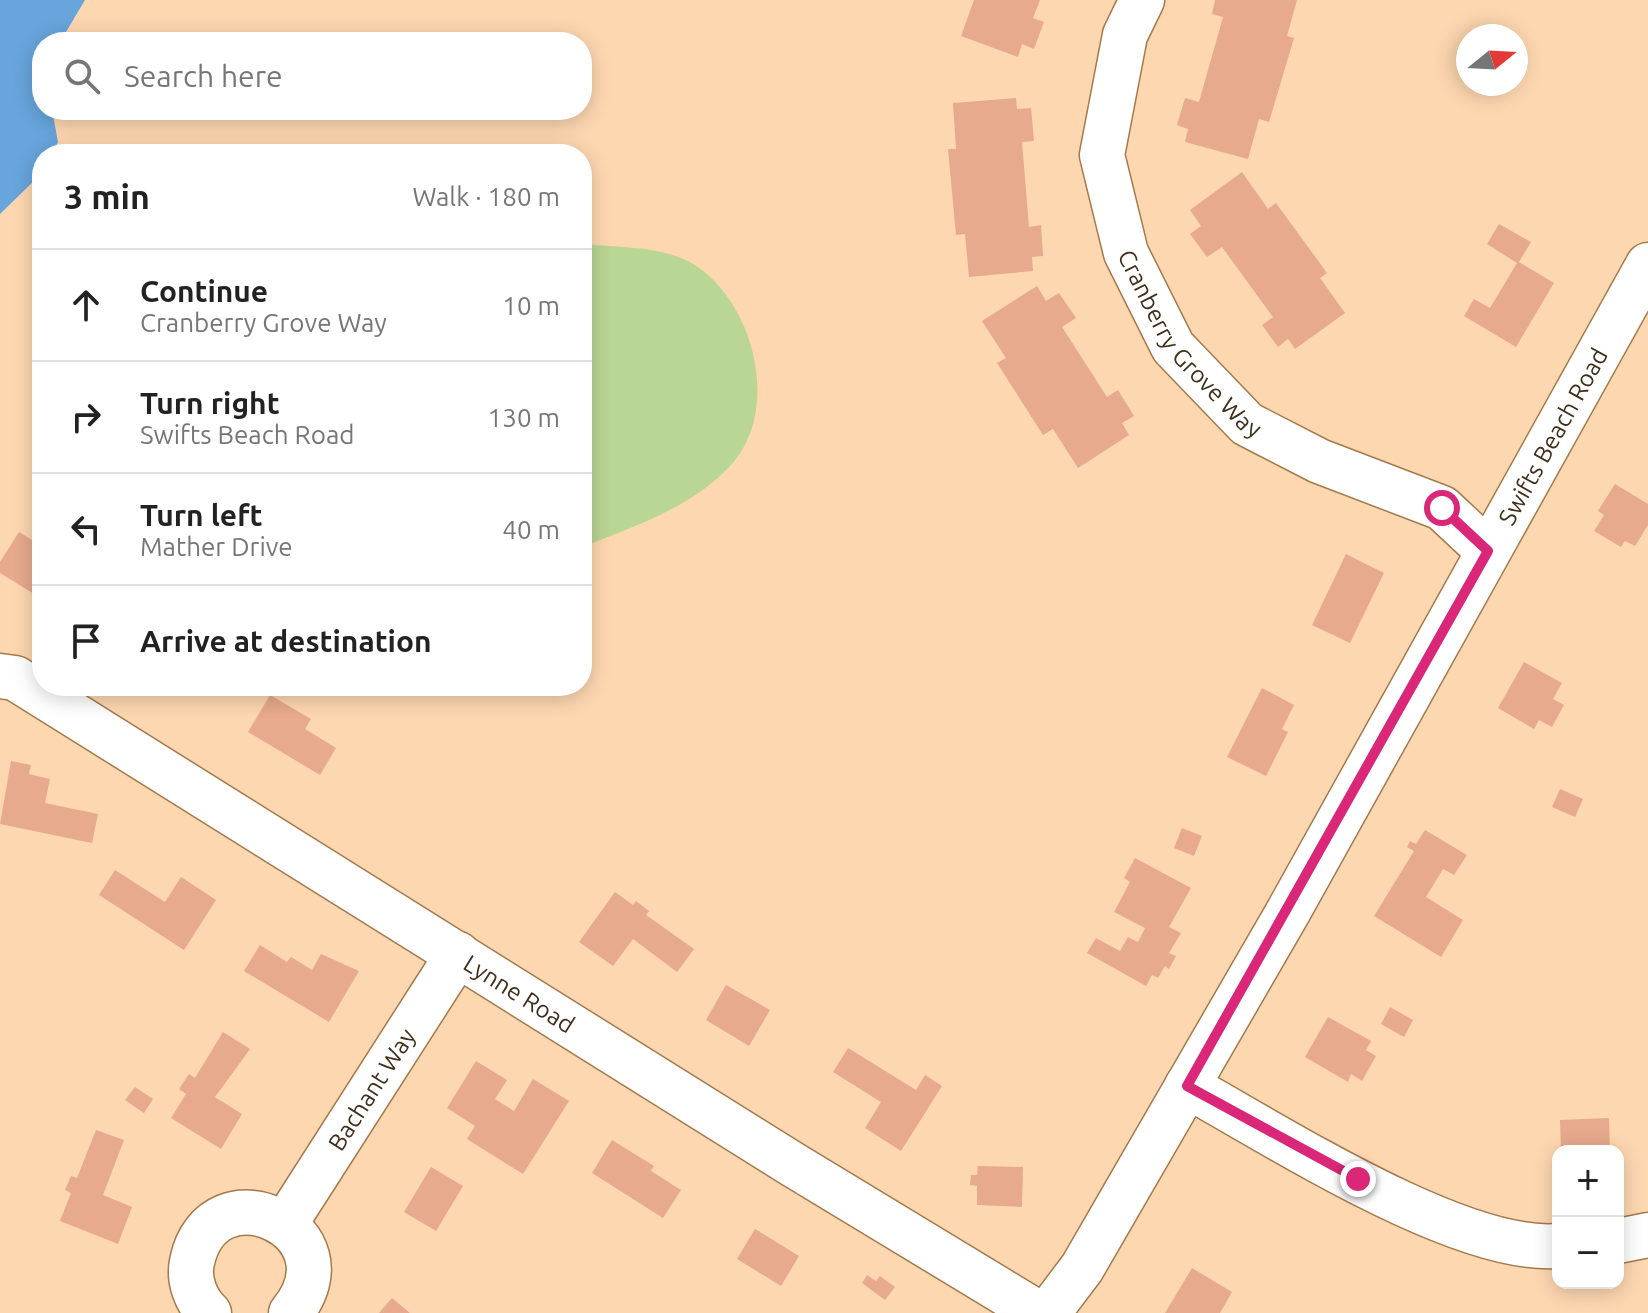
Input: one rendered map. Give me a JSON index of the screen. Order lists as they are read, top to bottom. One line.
{"streets":{"street":["Cranberry Grove Way","Swifts Beach Road","Lynne Road","Bachant Way"]},"crossings":[["Cranberry Grove Way","Swifts Beach Road"],["Lynne Road","Bachant Way"]],"north":"right","page":{"search":"Search here","heading":["3 min","Walk · 180 m"],"list":[["Continue","Cranberry Grove Way","10 m"],["Turn right","Swifts Beach Road","130 m"],["Turn left","Mather Drive","40 m"],"Arrive at destination"],"map_buttons":["+","−"]}}
